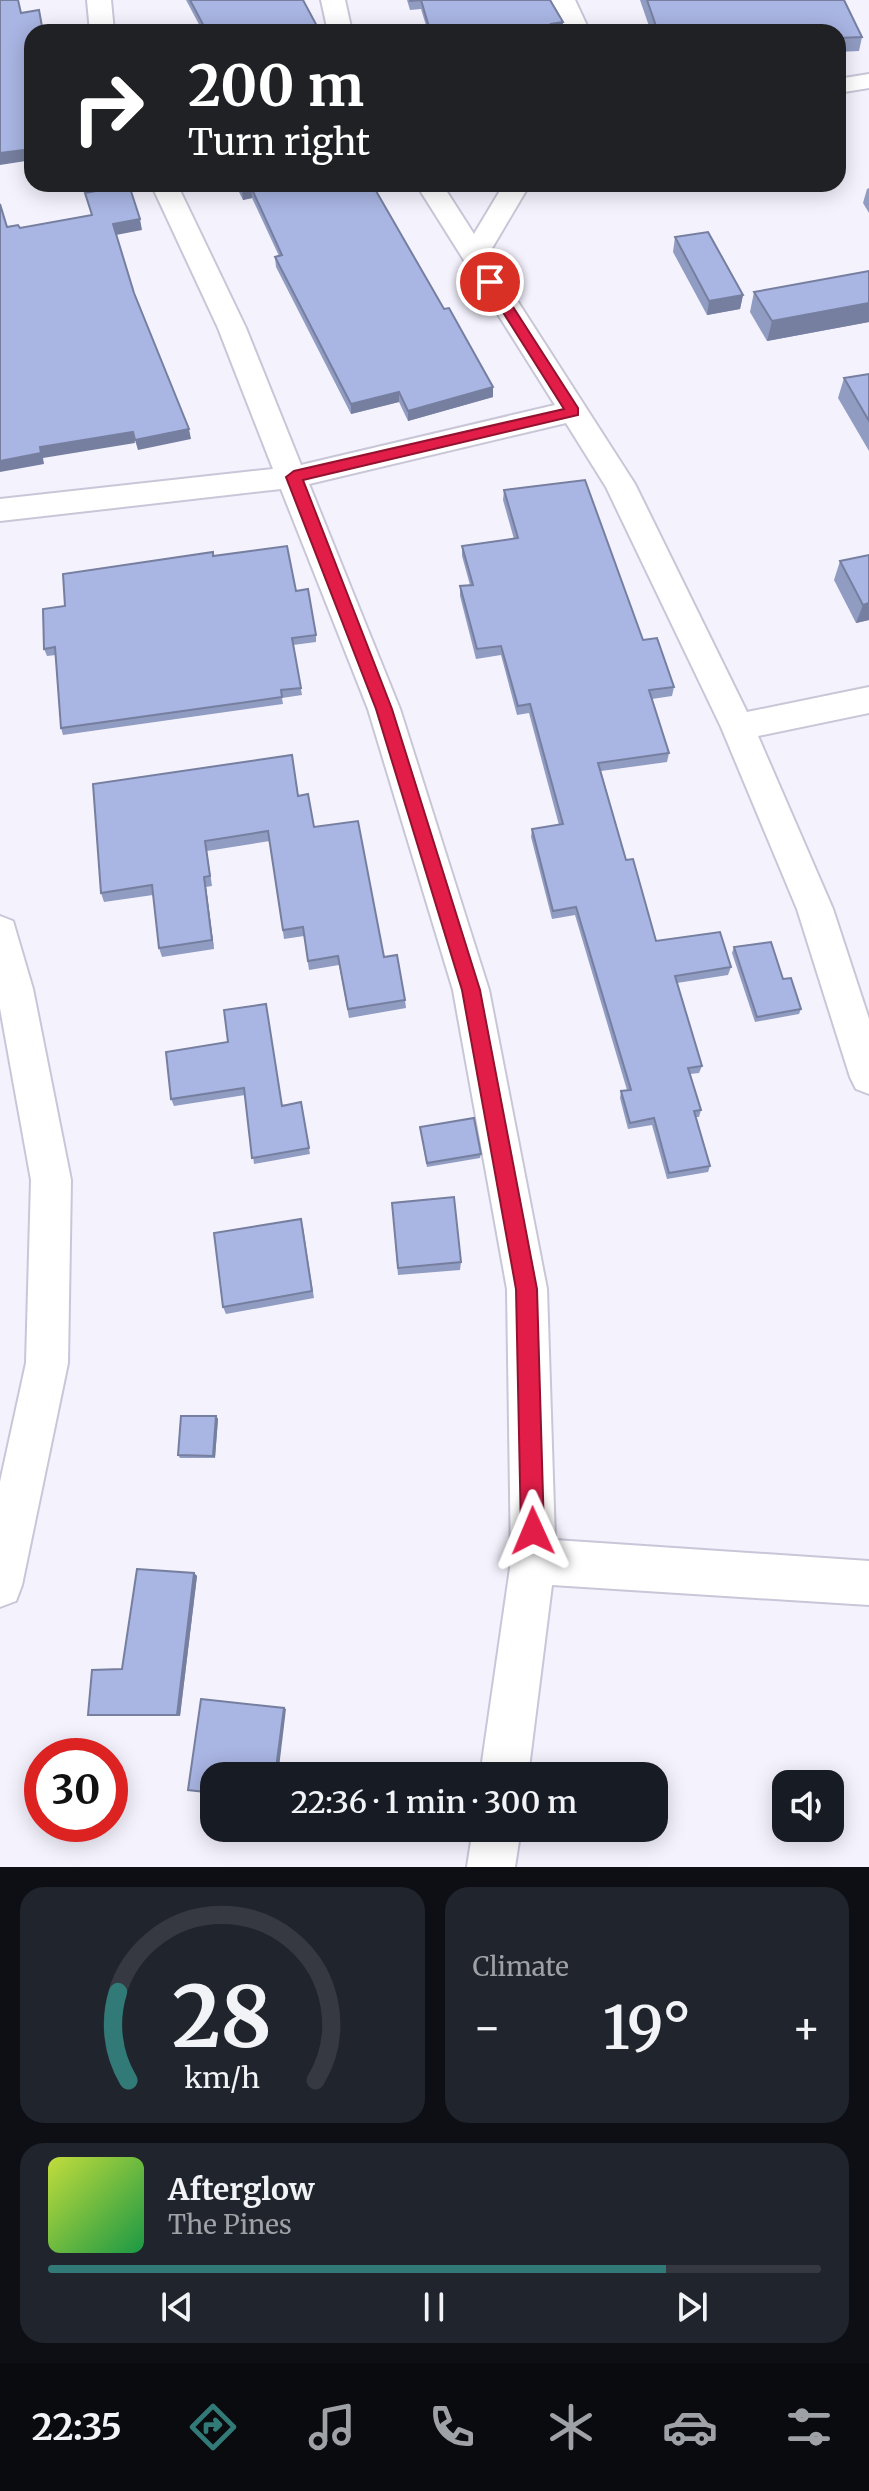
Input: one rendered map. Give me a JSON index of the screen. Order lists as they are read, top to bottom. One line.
{"page":{"turn":["200 m","Turn right"],"limit":"30","trip":"22:36 · 1 min · 300 m","tile":"Climate","heat":["−","19°","+"],"song":["Afterglow","The Pines"],"tabs":"22:35","gauge":["28","km/h"]}}
